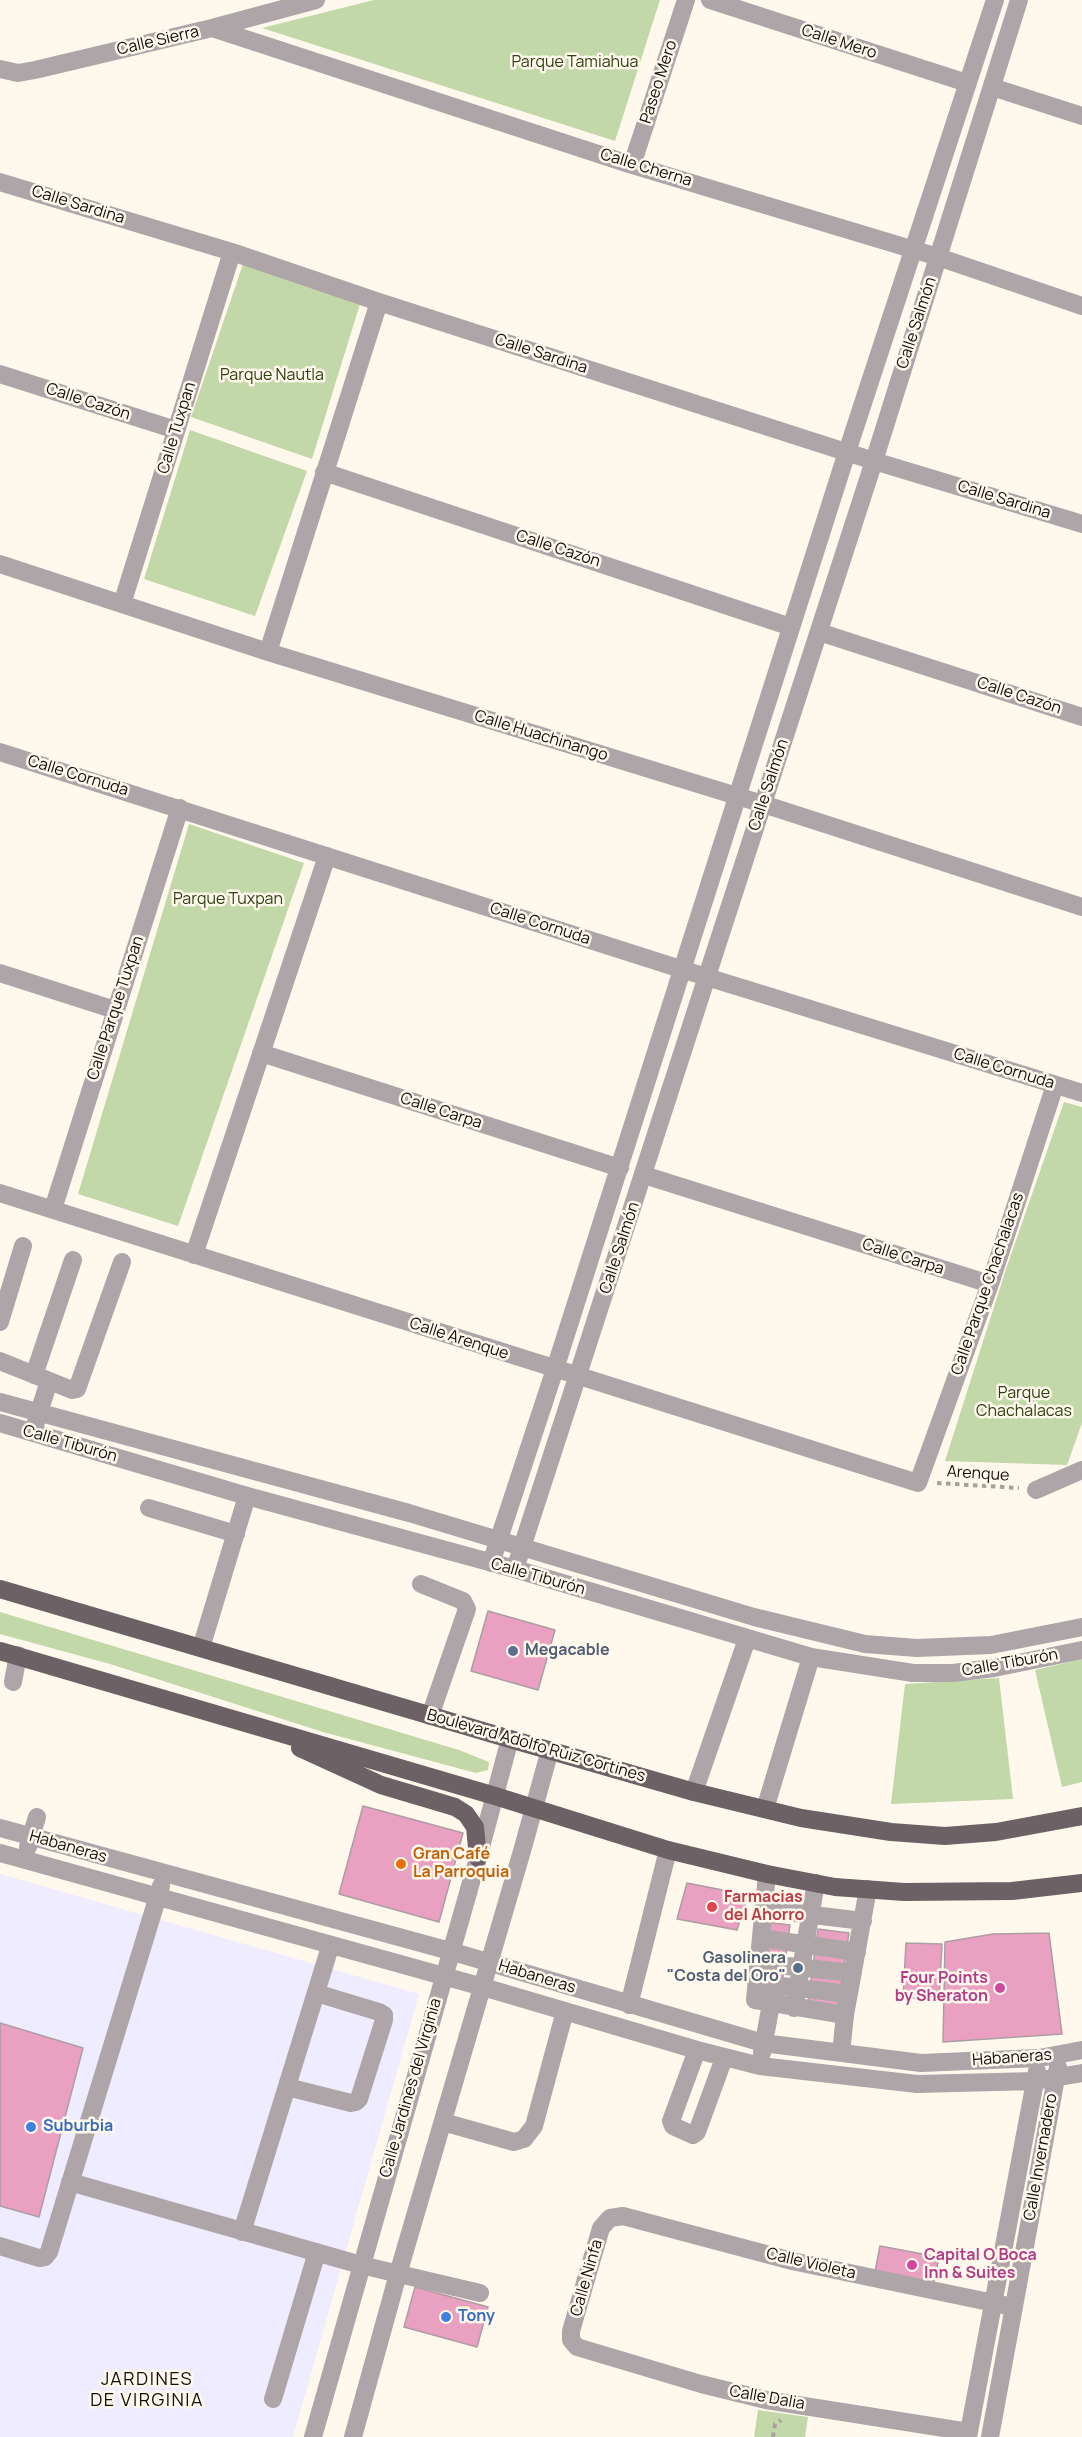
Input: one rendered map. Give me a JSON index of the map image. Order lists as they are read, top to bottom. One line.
{"streets":{"main road":["Boulevard Adolfo Ruiz Cortines"],"street":["Calle Sierra","Calle Mero","Paseo Mero","Calle Cherna","Calle Sardina","Calle Salmón","Calle Cazón","Calle Tuxpan","Calle Huachinango","Calle Cornuda","Calle Parque Tuxpan","Calle Carpa","Calle Parque Chachalacas","Calle Arenque","Calle Tiburón","Habaneras","Calle Jardines del Virginia","Calle Invernadero","Calle Violeta","Calle Ninfa","Calle Dalia"],"path":["Arenque"]},"crossings":[["Calle Sierra","Calle Cherna"],["Calle Mero","Calle Salmón"],["Paseo Mero","Calle Cherna"],["Calle Cherna","Calle Salmón"],["Calle Sardina","Calle Salmón"],["Calle Sardina","Calle Tuxpan"],["Calle Salmón","Calle Cazón"],["Calle Salmón","Calle Huachinango"],["Calle Salmón","Calle Cornuda"],["Calle Salmón","Calle Carpa"],["Calle Salmón","Calle Arenque"],["Calle Salmón","Calle Tiburón"],["Calle Cazón","Calle Tuxpan"],["Calle Tuxpan","Calle Huachinango"],["Calle Cornuda","Calle Parque Tuxpan"],["Calle Cornuda","Calle Parque Chachalacas"],["Calle Parque Tuxpan","Calle Arenque"],["Calle Carpa","Calle Parque Chachalacas"],["Calle Parque Chachalacas","Calle Arenque"],["Calle Parque Chachalacas","Arenque"],["Calle Arenque","Arenque"],["Boulevard Adolfo Ruiz Cortines","Calle Jardines del Virginia"],["Habaneras","Calle Jardines del Virginia"],["Habaneras","Calle Invernadero"],["Calle Invernadero","Calle Violeta"],["Calle Invernadero","Calle Dalia"],["Calle Violeta","Calle Ninfa"],["Calle Ninfa","Calle Dalia"]],"districts":["JARDINES DE VIRGINIA"],"parks":["Parque Tamiahua","Parque Nautla","Parque Tuxpan","Parque Chachalacas"],"places":["Megacable","Gran Café La Parroquia","Farmacias del Ahorro","Gasolinera \"Costa del Oro\"","Four Points by Sheraton","Suburbia","Capital O Boca Inn & Suites","Tony"]}
